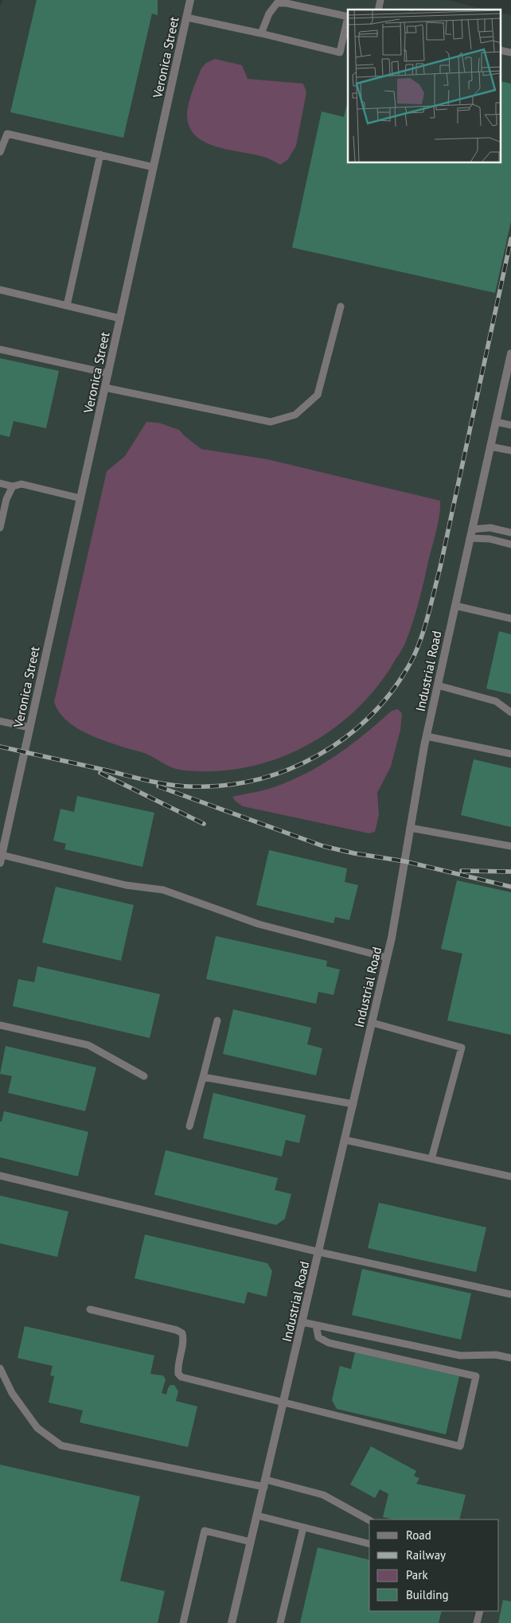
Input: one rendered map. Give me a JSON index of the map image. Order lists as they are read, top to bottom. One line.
{"streets":{"street":["Veronica Street","Industrial Road"]},"legend":["Road","Railway","Park","Building"]}
